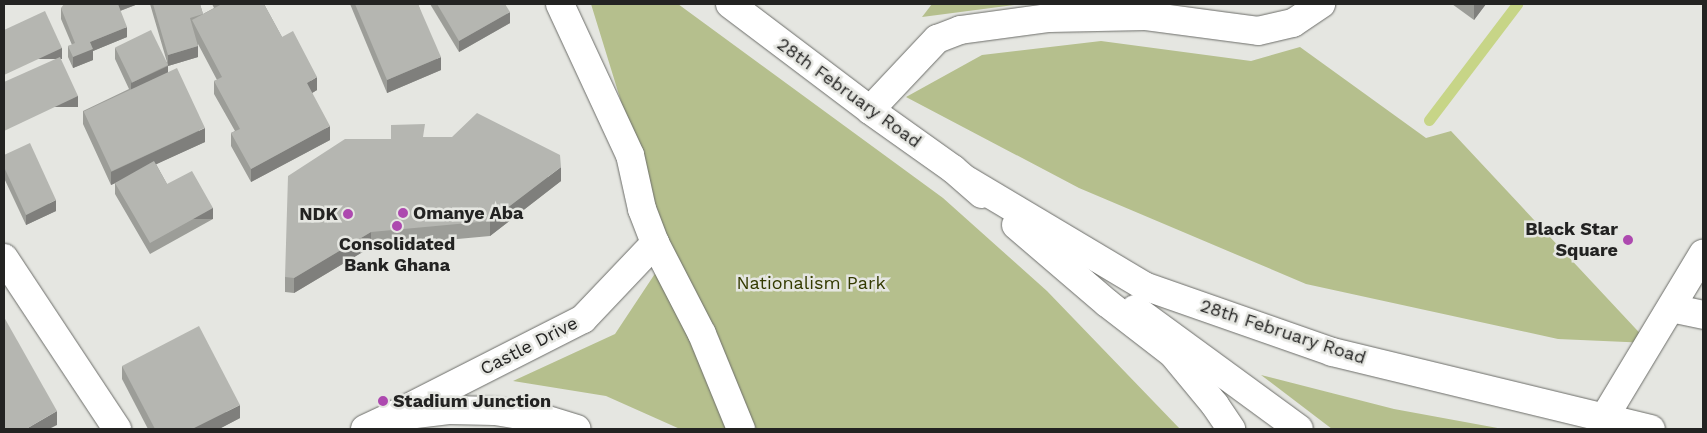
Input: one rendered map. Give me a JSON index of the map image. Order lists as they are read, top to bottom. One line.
{"streets":{"main road":["28th February Road","Castle Drive"]},"parks":["Nationalism Park"],"places":["Omanye Aba","NDK","Consolidated Bank Ghana","Black Star Square","Stadium Junction"]}
